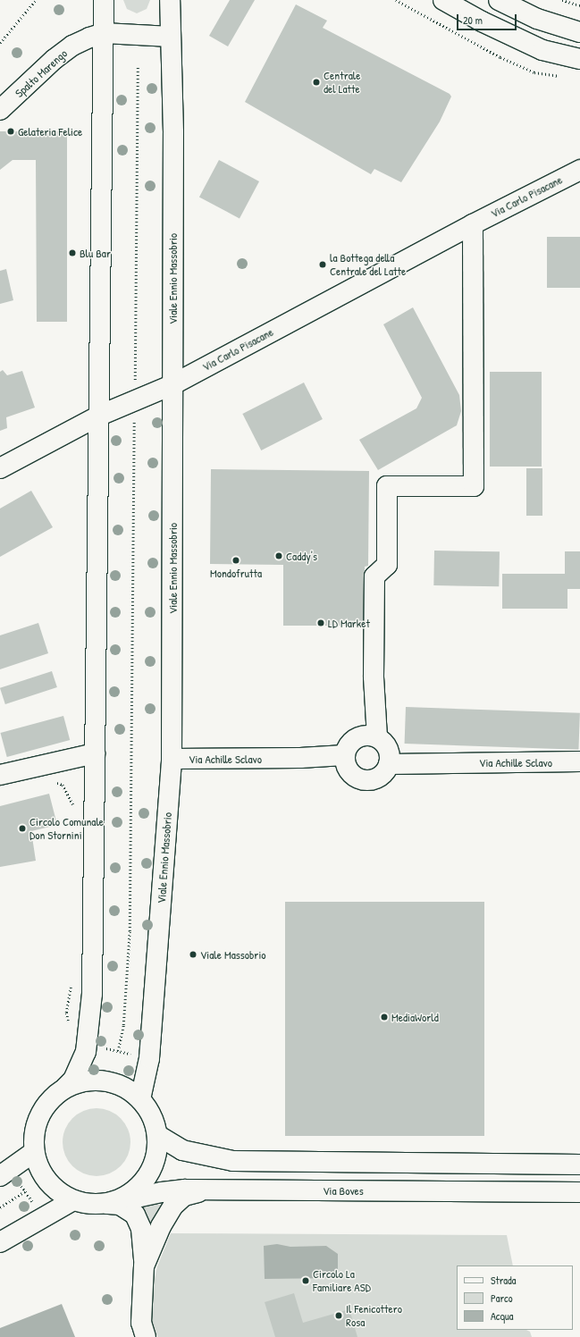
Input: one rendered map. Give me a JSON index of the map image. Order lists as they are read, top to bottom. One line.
{"streets":{"street":["Spalto Marengo","Via Carlo Pisacane","Viale Ennio Massobrio","Via Achille Sclavo","Via Boves"]},"crossings":[["Spalto Marengo","Viale Ennio Massobrio"],["Via Carlo Pisacane","Viale Ennio Massobrio"],["Viale Ennio Massobrio","Via Achille Sclavo"],["Viale Ennio Massobrio","Via Boves"]],"places":["Centrale del Latte","Gelateria Felice","Blu Bar","la Bottega della Centrale del Latte","Caddy's","Mondofrutta","LD Market","Circolo Comunale Don Stornini","Viale Massobrio","MediaWorld","Circolo La Familiare ASD","Il Fenicottero Rosa"],"legend":["Strada","Parco","Acqua"],"scale_bar":"20 m"}
